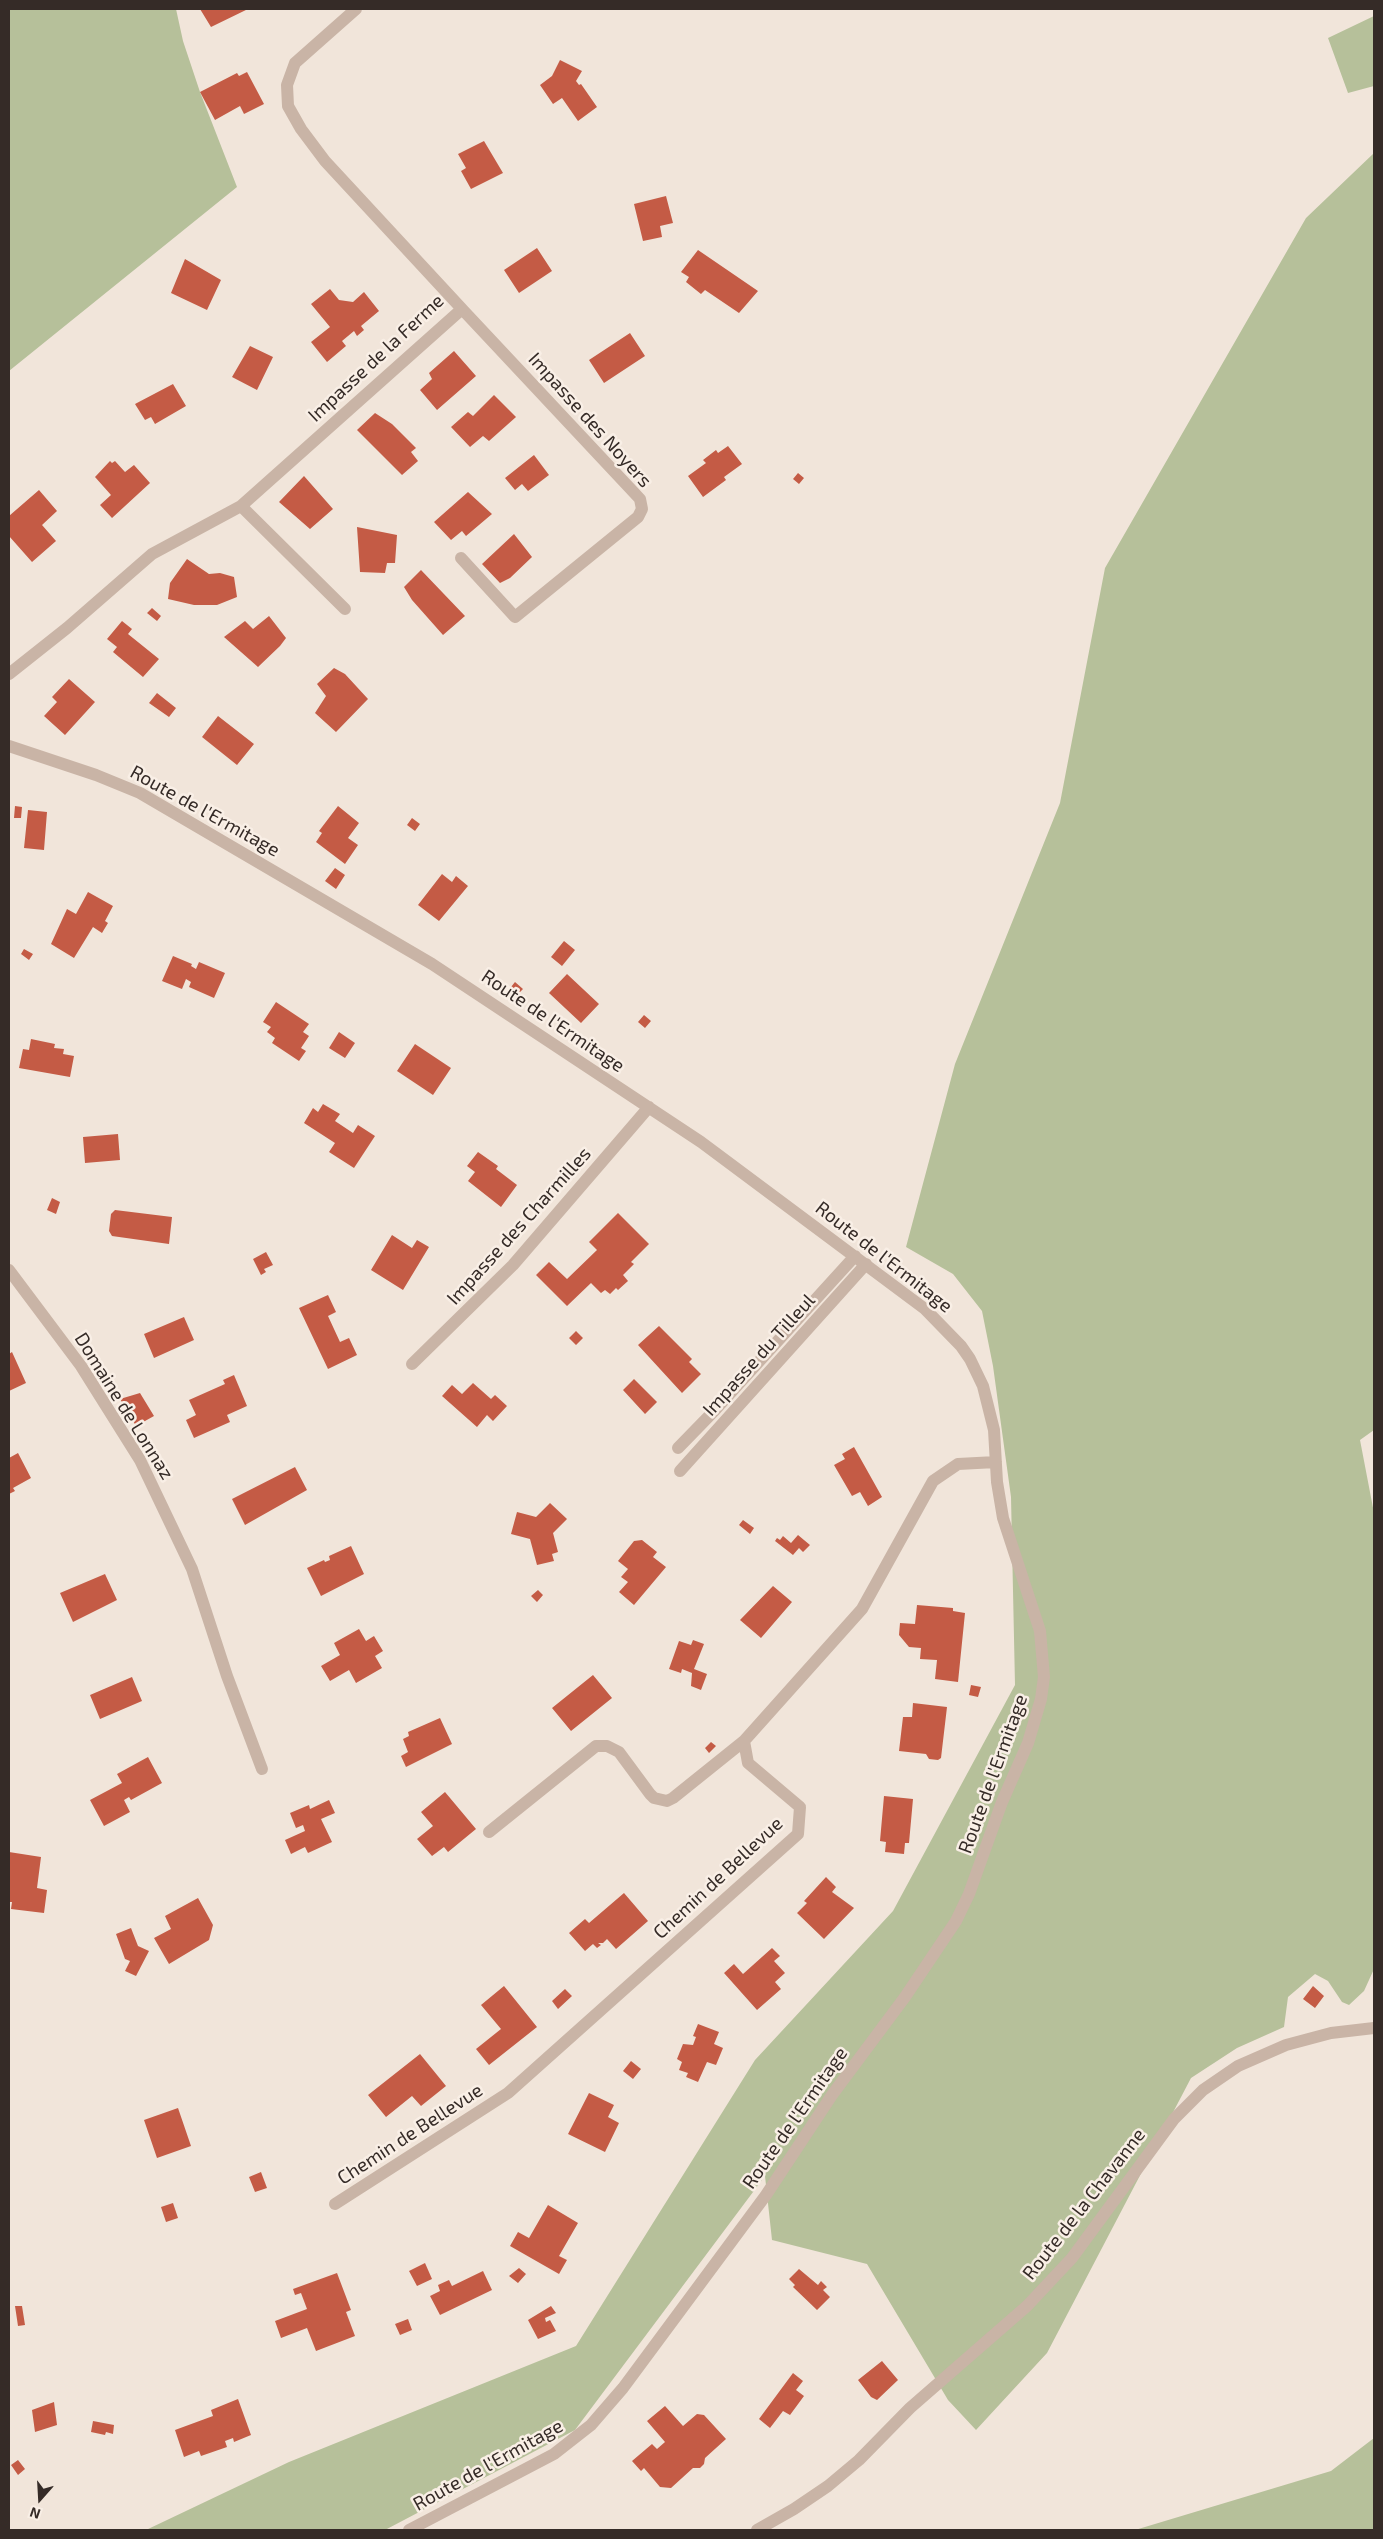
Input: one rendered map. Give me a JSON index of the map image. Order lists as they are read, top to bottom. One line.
{"streets":{"street":["Impasse de la Ferme","Impasse des Noyers","Route de l'Ermitage","Impasse des Charmilles","Impasse du Tilleul","Domaine de Lonnaz","Chemin de Bellevue","Route de la Chavanne"]},"crossings":[["Impasse de la Ferme","Impasse des Noyers"],["Route de l'Ermitage","Impasse des Charmilles"],["Route de l'Ermitage","Impasse du Tilleul"]],"north":"bottom"}
